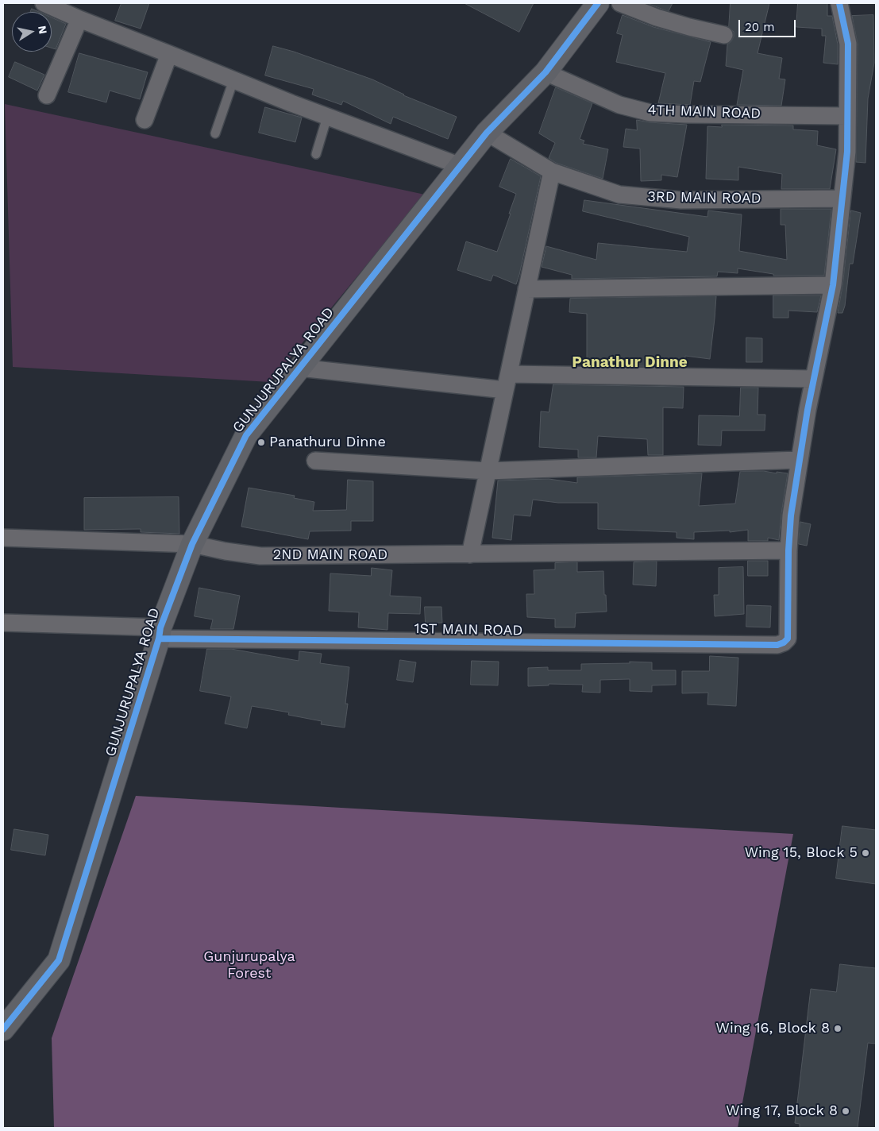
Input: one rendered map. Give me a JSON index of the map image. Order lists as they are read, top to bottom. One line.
{"streets":{"street":["4TH MAIN ROAD","3RD MAIN ROAD","GUNJURUPALYA ROAD","2ND MAIN ROAD","1ST MAIN ROAD"]},"crossings":[["4TH MAIN ROAD","GUNJURUPALYA ROAD"],["3RD MAIN ROAD","GUNJURUPALYA ROAD"],["GUNJURUPALYA ROAD","2ND MAIN ROAD"],["GUNJURUPALYA ROAD","1ST MAIN ROAD"],["2ND MAIN ROAD","1ST MAIN ROAD"]],"districts":["Panathur Dinne"],"parks":["Gunjurupalya Forest"],"places":["Panathuru Dinne","Wing 15, Block 5","Wing 16, Block 8","Wing 17, Block 8"],"scale_bar":"20 m","north":"right"}
